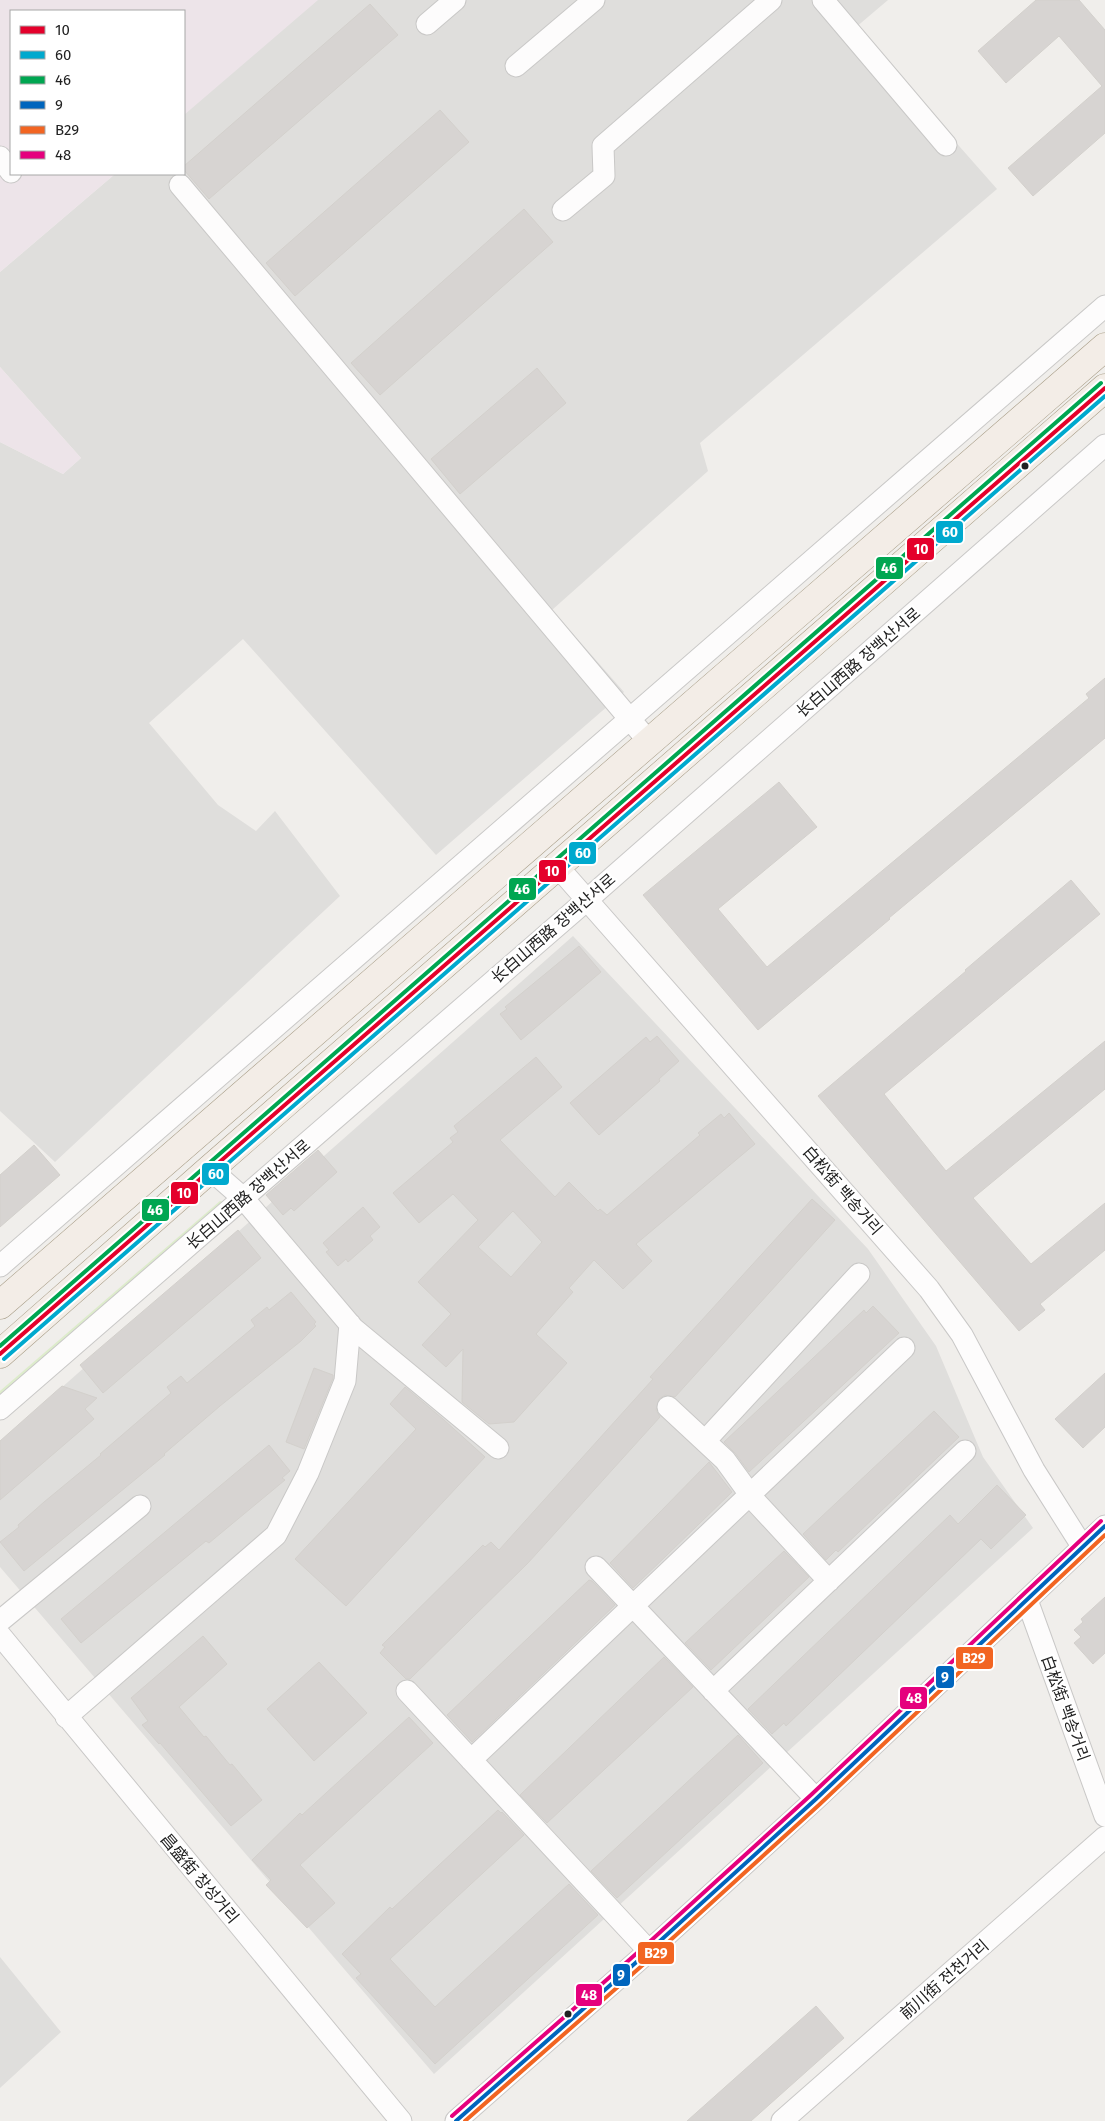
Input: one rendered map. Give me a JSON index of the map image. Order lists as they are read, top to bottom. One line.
{"streets":{"street":["长白山西路 장백산서로","白松街 백송거리","昌盛街 창성거리","前川街 전천거리"]},"crossings":[["长白山西路 장백산서로","白松街 백송거리"]],"lines":["transit line 46","transit line 10","transit line 60","transit line 48","transit line 9","transit line B29"],"legend":["10","60","46","9","B29","48"]}
